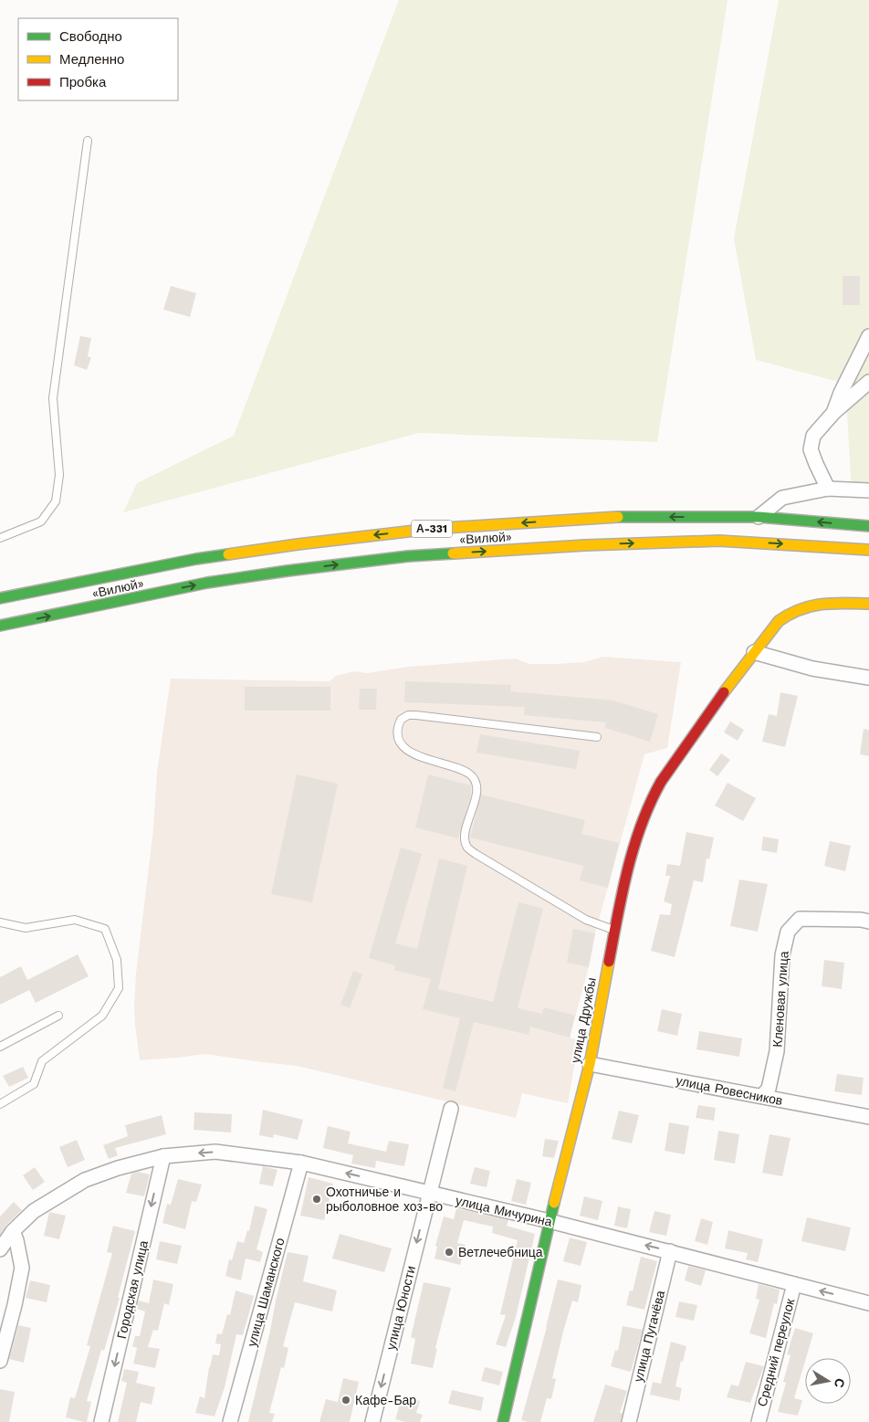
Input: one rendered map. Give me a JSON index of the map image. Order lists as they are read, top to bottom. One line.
{"streets":{"main road":["А-331","«Вилюй»","улица Дружбы"],"street":["Кленовая улица","улица Ровесников","улица Мичурина","Городская улица","улица Шаманского","улица Юности","улица Пугачёва","Средний переулок"]},"crossings":[["Кленовая улица","улица Ровесников"],["улица Дружбы","улица Ровесников"],["улица Дружбы","улица Мичурина"],["улица Мичурина","Городская улица"],["улица Мичурина","улица Шаманского"],["улица Мичурина","улица Юности"],["улица Мичурина","улица Пугачёва"],["улица Мичурина","Средний переулок"]],"one_way":["улица Мичурина","улица Юности"],"places":["Охотничье и рыболовное хоз-во","Ветлечебница","Кафе-Бар"],"legend":["Свободно","Медленно","Пробка"],"north":"right"}
